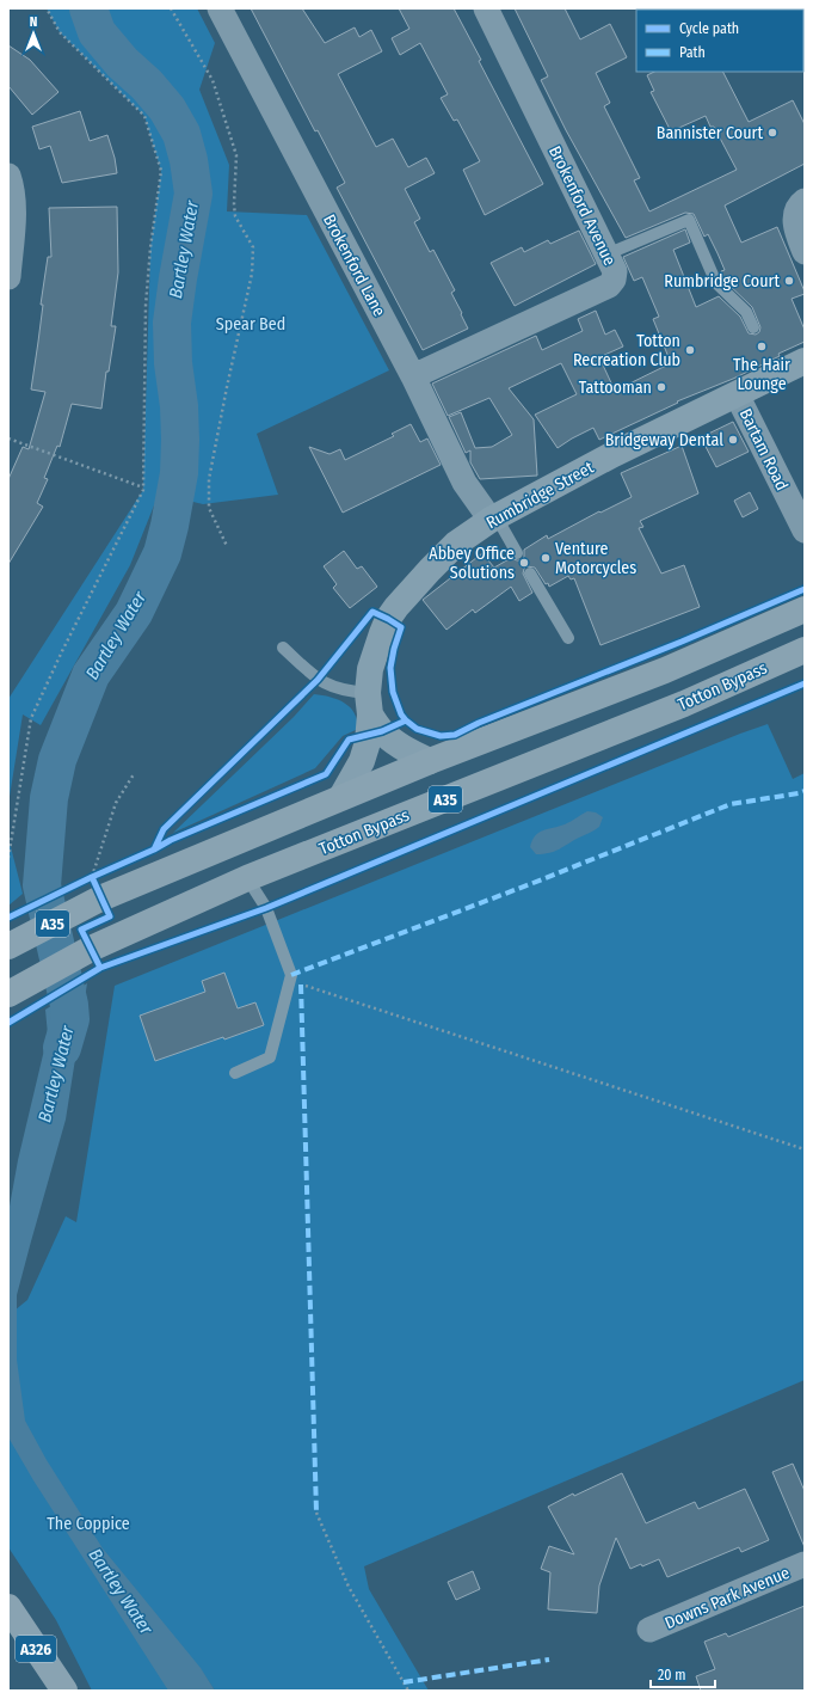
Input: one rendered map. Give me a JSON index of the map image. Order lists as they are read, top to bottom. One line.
{"streets":{"main road":["Rumbridge Street","Totton Bypass","A35","A326"],"street":["Brokenford Avenue","Brokenford Lane","Bartam Road","Downs Park Avenue"]},"crossings":[["Brokenford Avenue","Brokenford Lane"],["Brokenford Lane","Rumbridge Street"],["Bartam Road","Rumbridge Street"],["Rumbridge Street","A35"]],"water":["Bartley Water"],"parks":["Spear Bed","The Coppice"],"places":["Bannister Court","Rumbridge Court","The Hair Lounge","Totton Recreation Club","Tattooman","Bridgeway Dental","Venture Motorcycles","Abbey Office Solutions"],"legend":["Cycle path","Path"],"scale_bar":"20 m","north":"top"}
